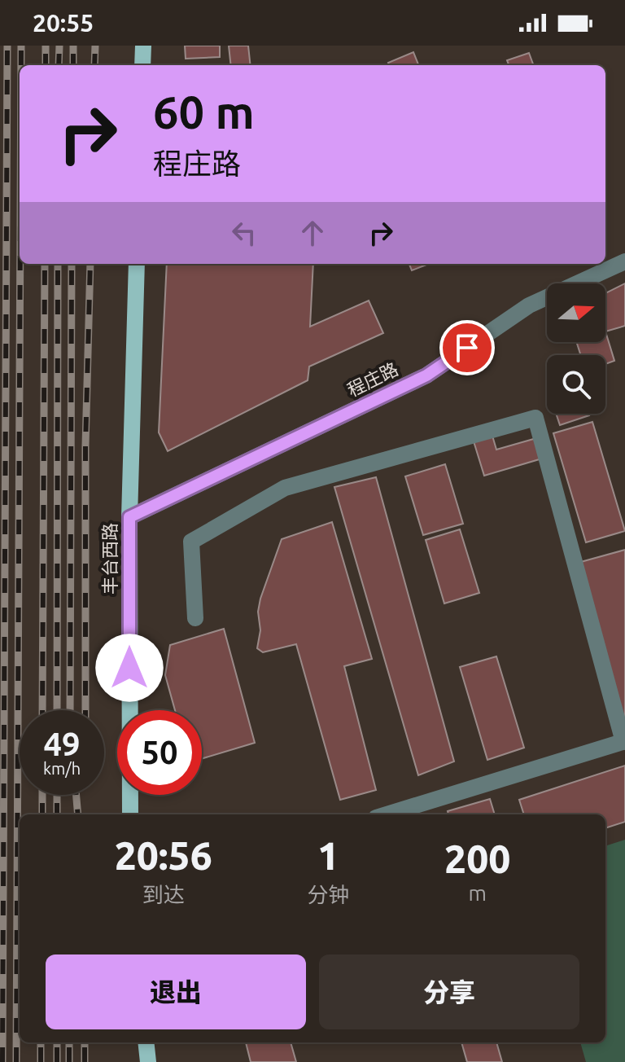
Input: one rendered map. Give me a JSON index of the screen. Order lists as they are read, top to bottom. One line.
{"streets":{"main road":["丰台西路"],"street":["程庄路"]},"crossings":[["程庄路","丰台西路"]],"north":"right","page":{"status":"20:55","turn":["60 m","程庄路"],"speed":"49 km/h","limit":"50","eta":["20:56","到达","1","分钟","200","m"],"buttons":["退出","分享"]}}
